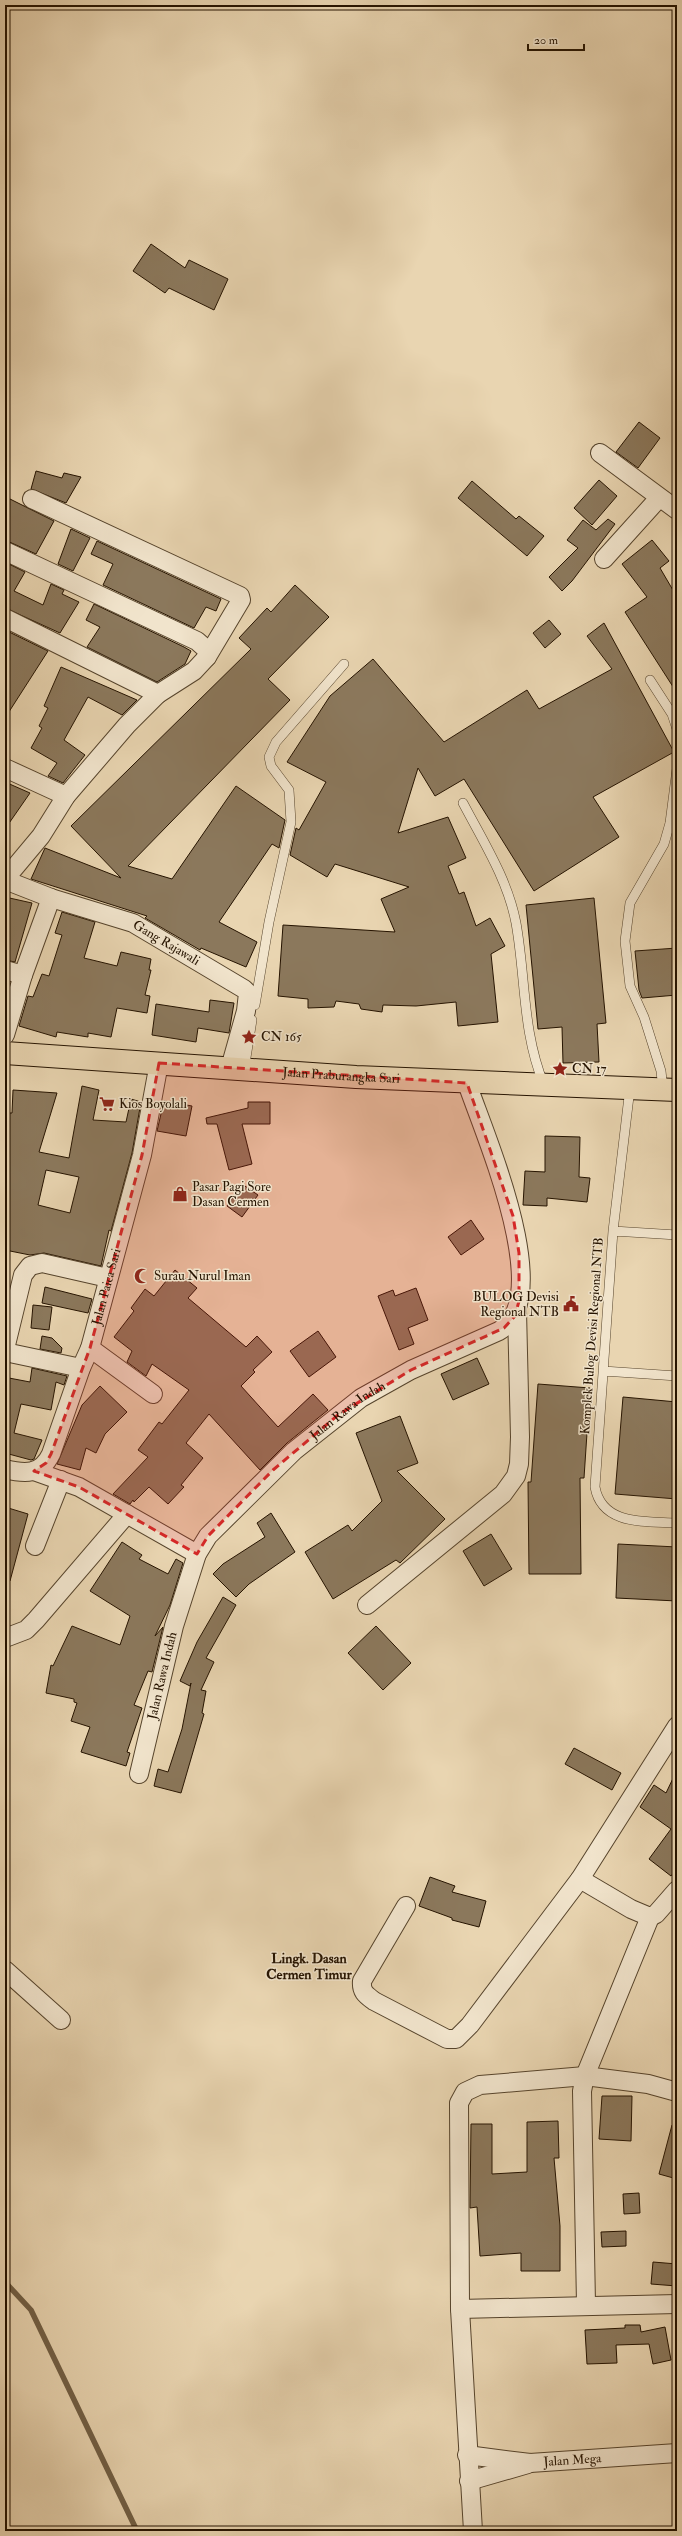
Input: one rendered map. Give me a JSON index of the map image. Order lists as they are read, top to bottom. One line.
{"streets":{"main road":["Jalan Praburangka Sari"],"street":["Gang Rajawali","Jalan Paica Sari","Jalan Rawa Indah","Jalan Mega"],"lane":["Komplek Bulog Devisi Regional NTB"]},"crossings":[["Gang Rajawali","Jalan Praburangka Sari"],["Jalan Praburangka Sari","Jalan Paica Sari"],["Jalan Praburangka Sari","Komplek Bulog Devisi Regional NTB"]],"districts":["Lingk. Dasan Cermen Timur"],"places":{"place":["CN 165","CN 17"],"supermarket":["Kios Boyolali"],"shop":["Pasar Pagi Sore Dasan Cermen"],"mosque":["Surau Nurul Iman"],"public building":["BULOG Devisi Regional NTB"]},"scale_bar":"20 m"}
